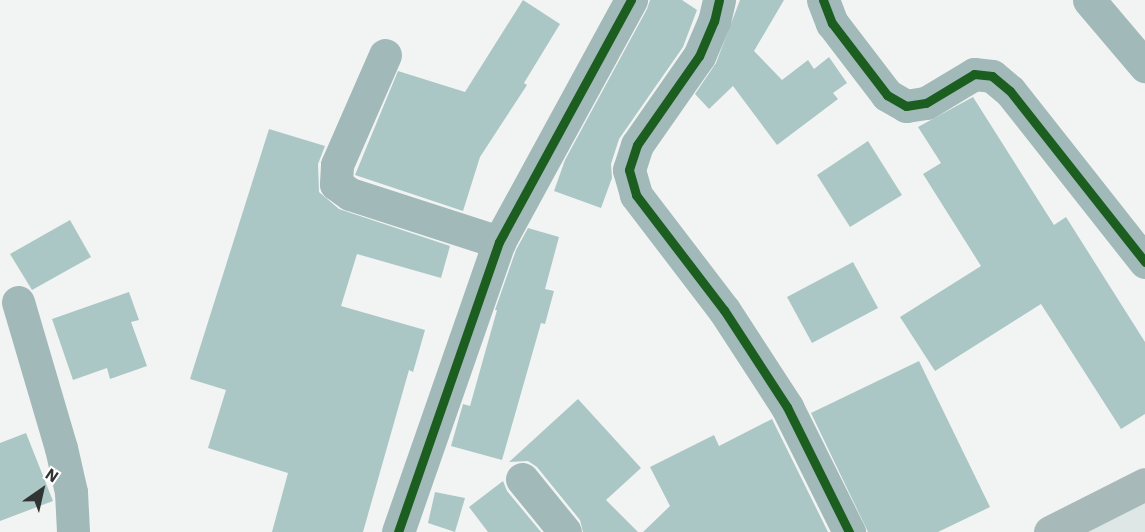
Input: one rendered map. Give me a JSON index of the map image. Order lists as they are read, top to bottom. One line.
{"north":"top right"}
